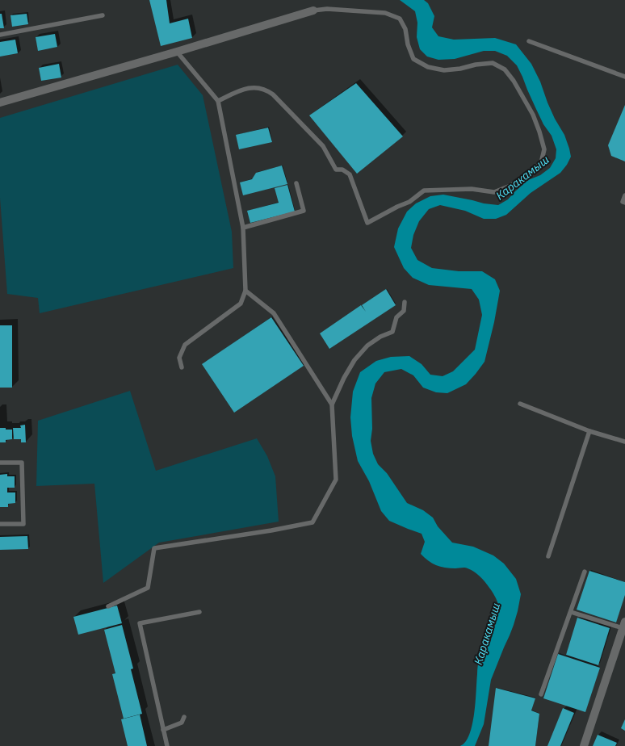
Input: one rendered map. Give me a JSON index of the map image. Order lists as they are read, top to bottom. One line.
{"water":["Каракамыш"]}
